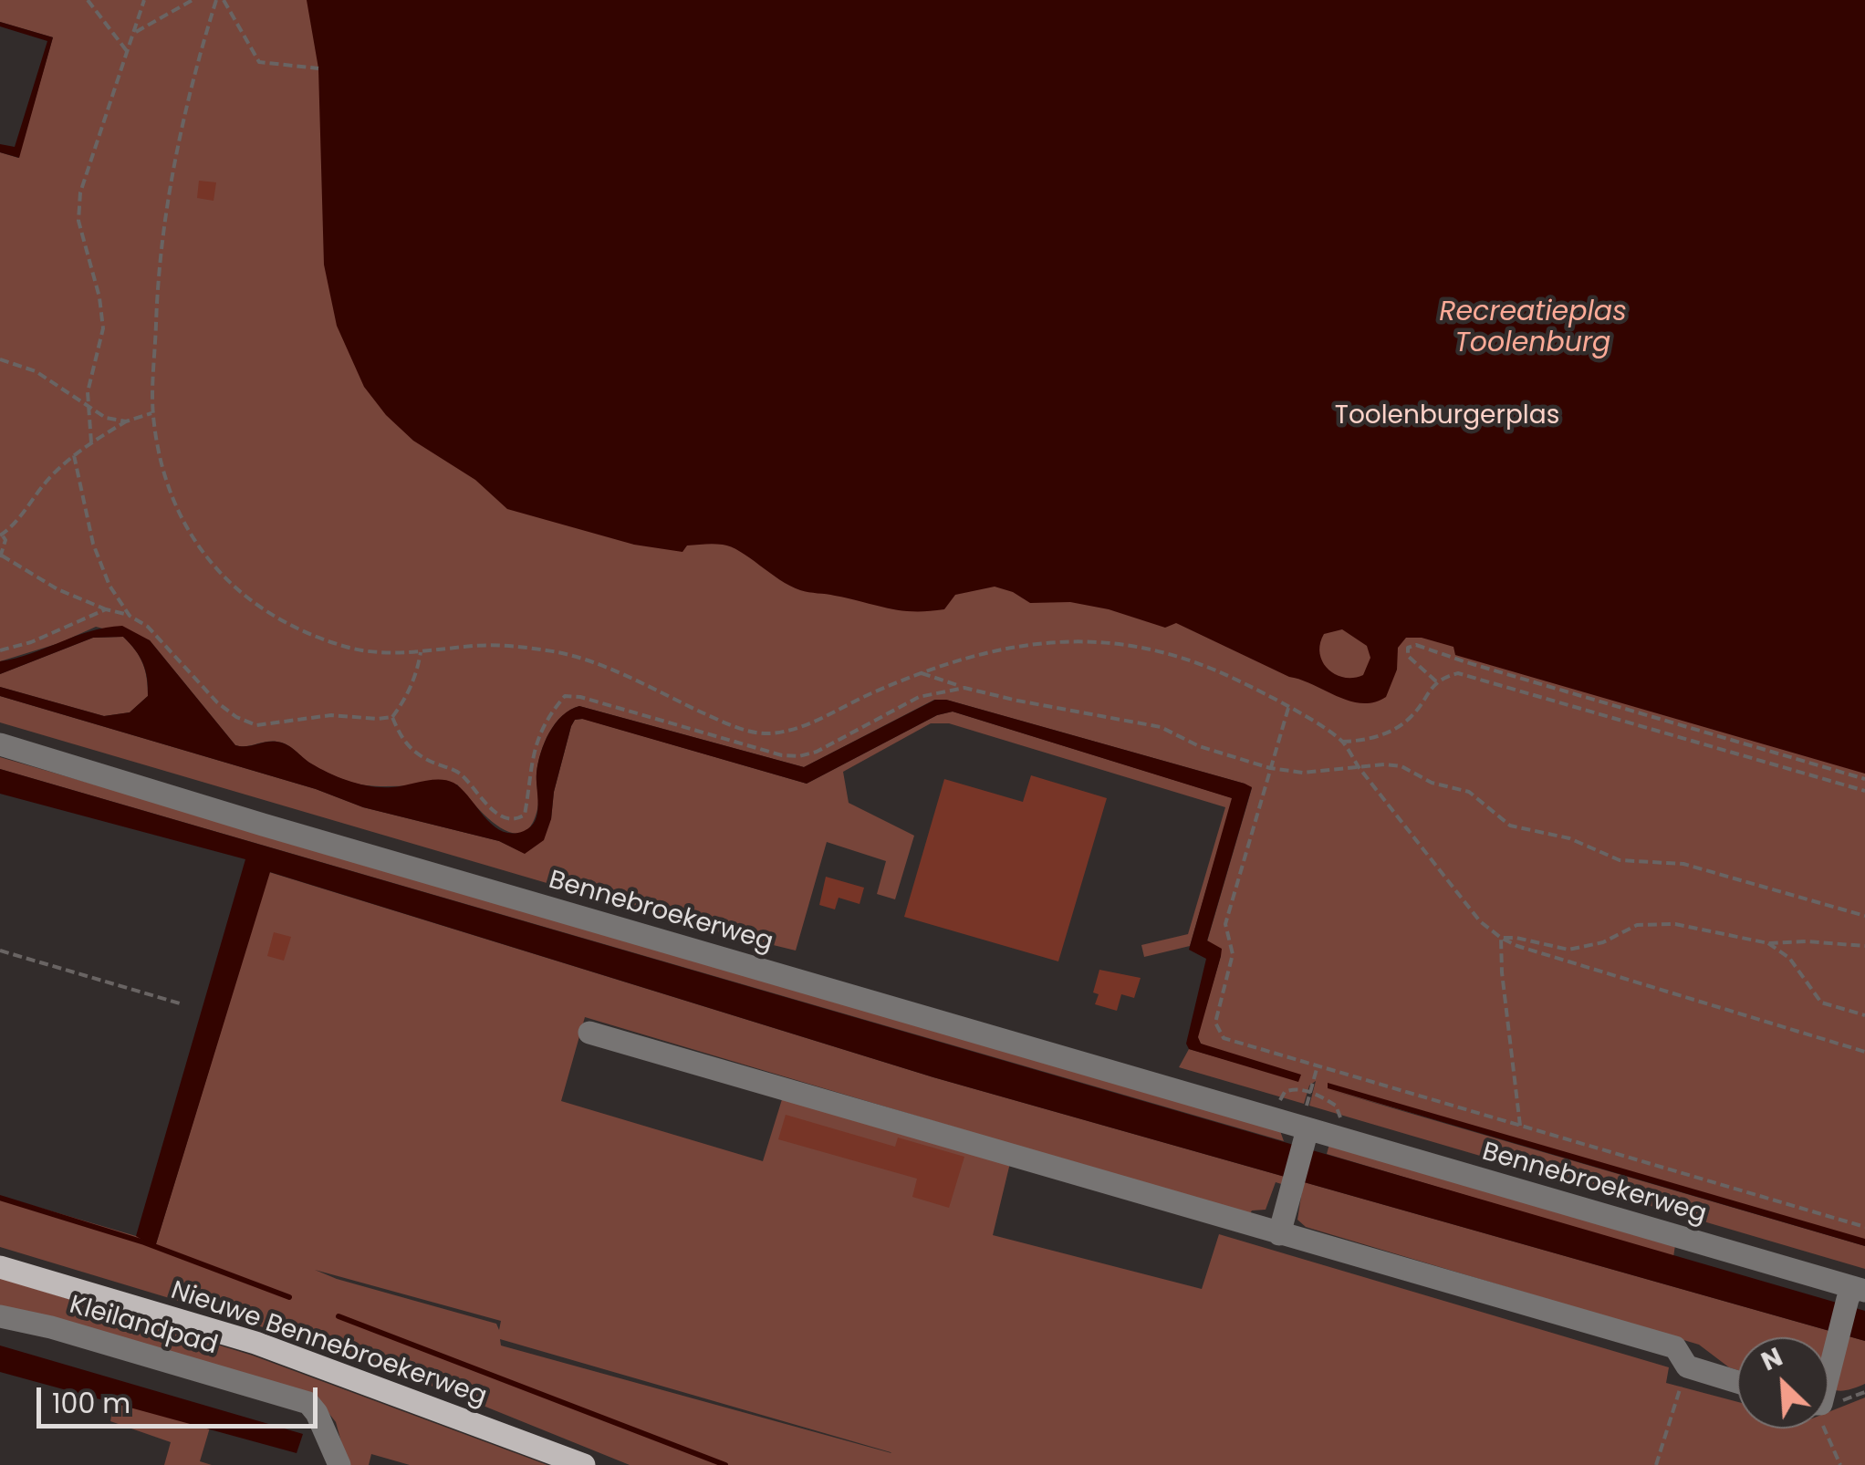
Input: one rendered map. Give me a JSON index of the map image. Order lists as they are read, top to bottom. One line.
{"streets":{"main road":["Nieuwe Bennebroekerweg"],"street":["Bennebroekerweg","Kleilandpad"]},"water":["Recreatieplas Toolenburg"],"parks":["Toolenburgerplas"],"scale_bar":"100 m","north":"top left"}
